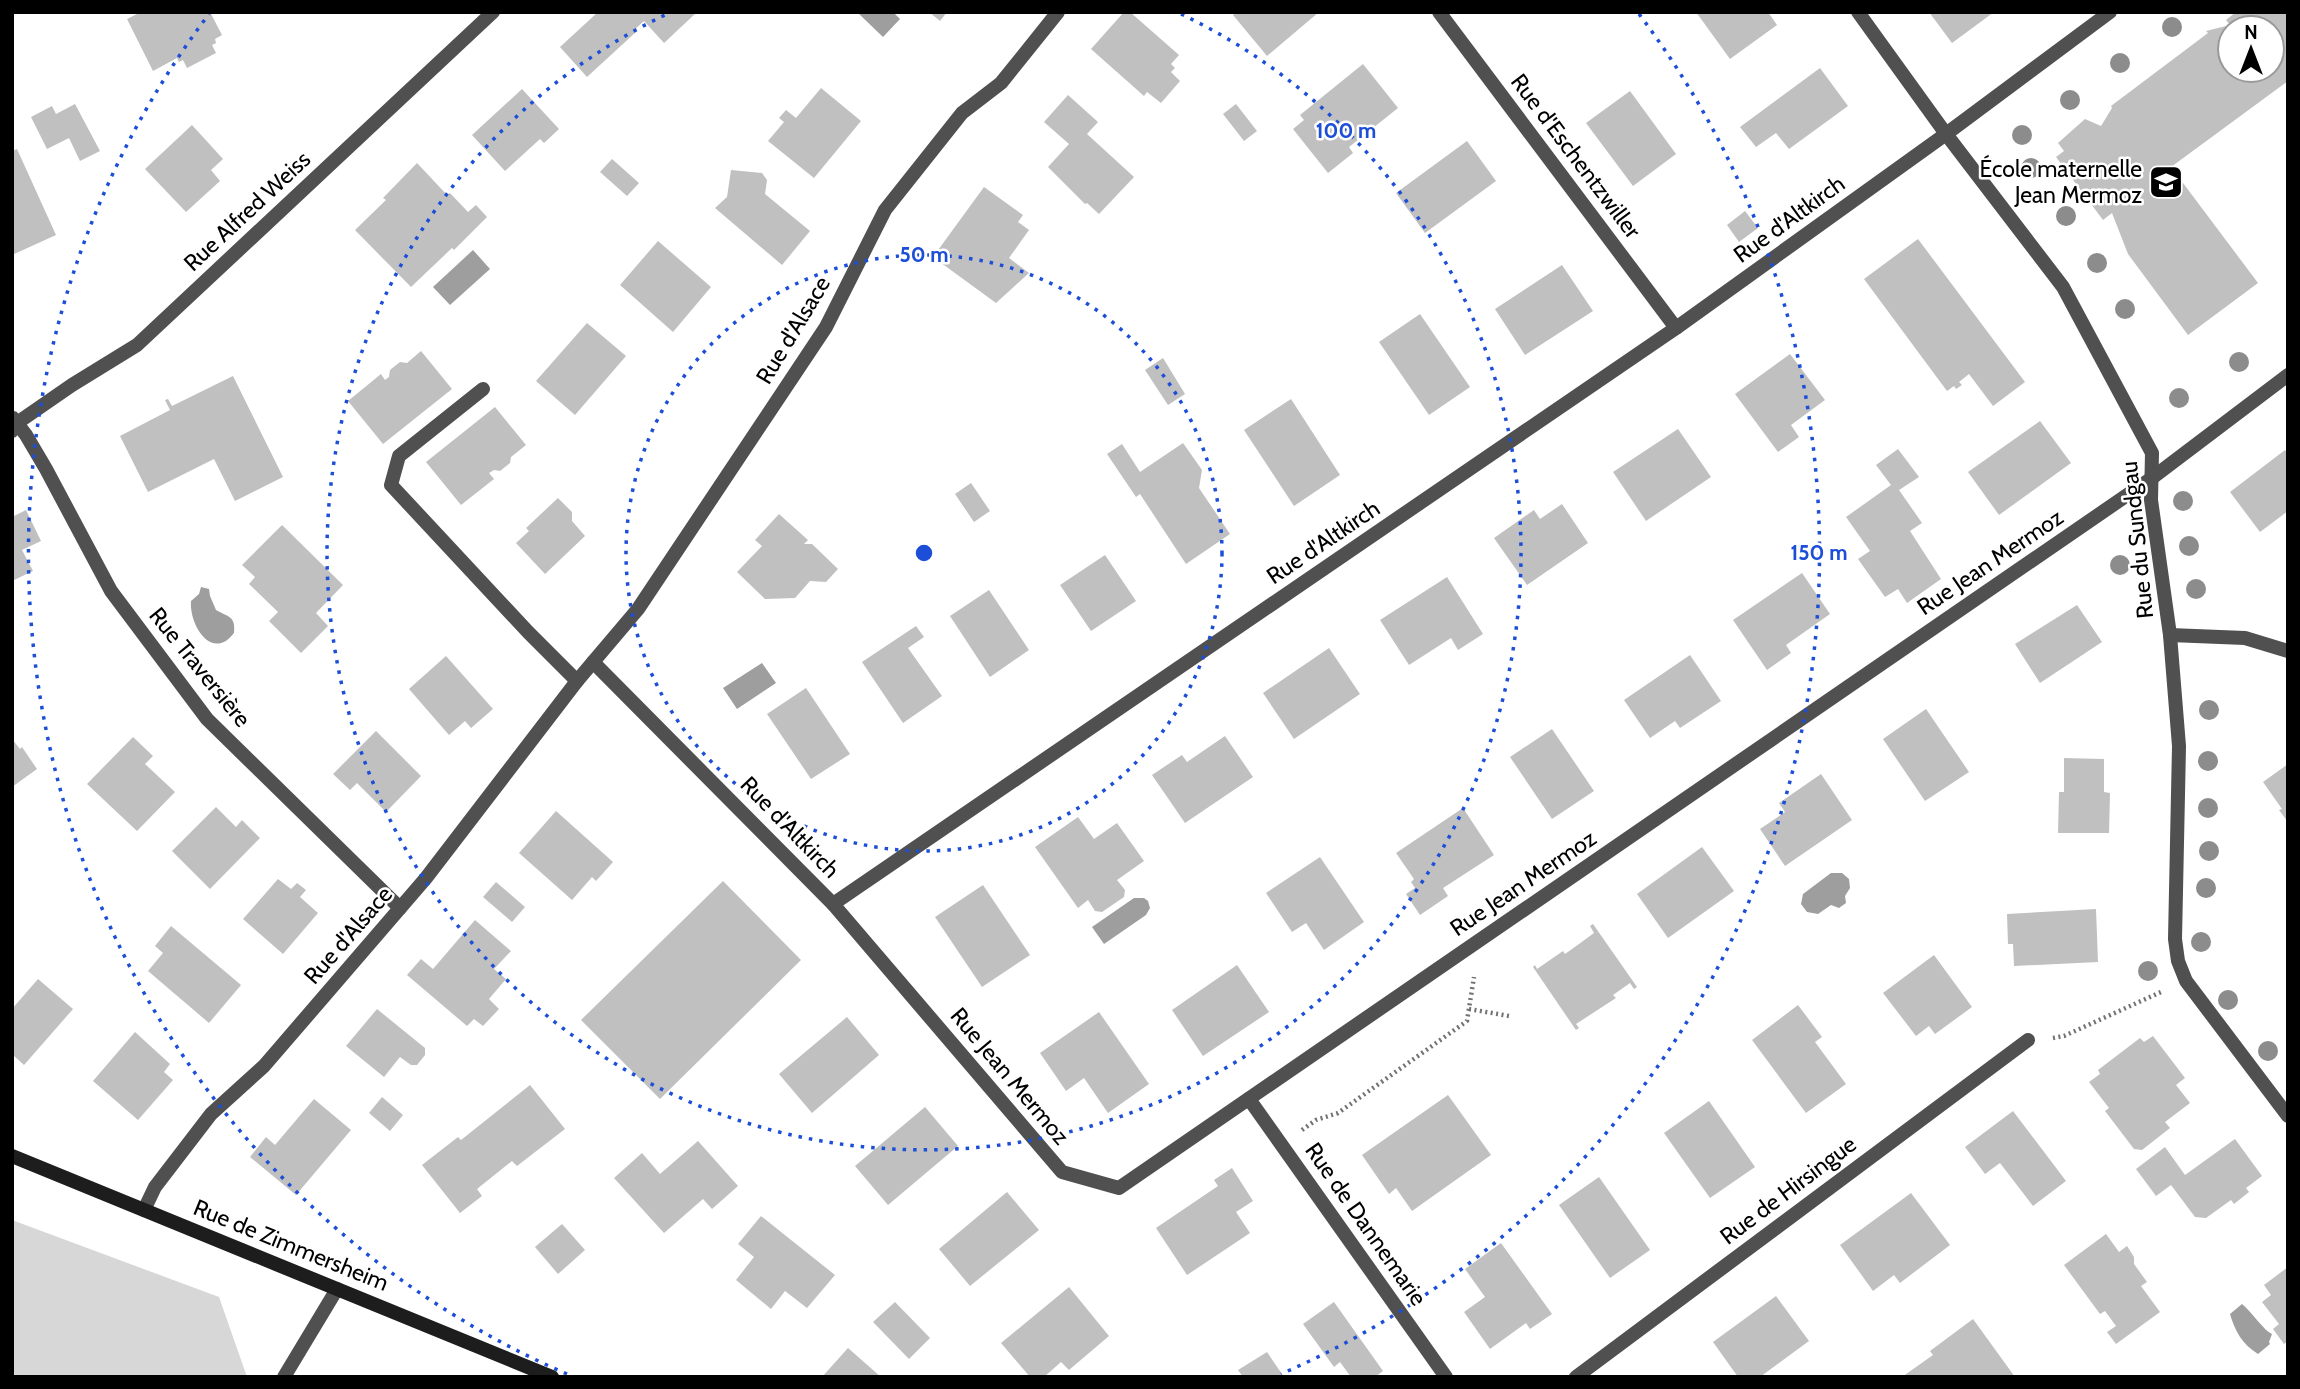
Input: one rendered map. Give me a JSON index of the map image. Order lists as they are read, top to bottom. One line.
{"streets":{"main road":["Rue de Zimmersheim"],"street":["Rue d'Eschentzwiller","Rue Alfred Weiss","Rue d'Altkirch","Rue d'Alsace","Rue du Sundgau","Rue Jean Mermoz","Rue Traversière","Rue de Hirsingue","Rue de Dannemarie"]},"crossings":[["Rue d'Eschentzwiller","Rue d'Altkirch"],["Rue Alfred Weiss","Rue Traversière"],["Rue d'Altkirch","Rue d'Alsace"],["Rue d'Altkirch","Rue du Sundgau"],["Rue d'Altkirch","Rue Jean Mermoz"],["Rue d'Alsace","Rue Traversière"],["Rue d'Alsace","Rue de Zimmersheim"],["Rue du Sundgau","Rue Jean Mermoz"],["Rue Jean Mermoz","Rue de Dannemarie"]],"places":{"school or university":["École maternelle Jean Mermoz"]},"north":"top","rings":["100 m","50 m","150 m"]}
